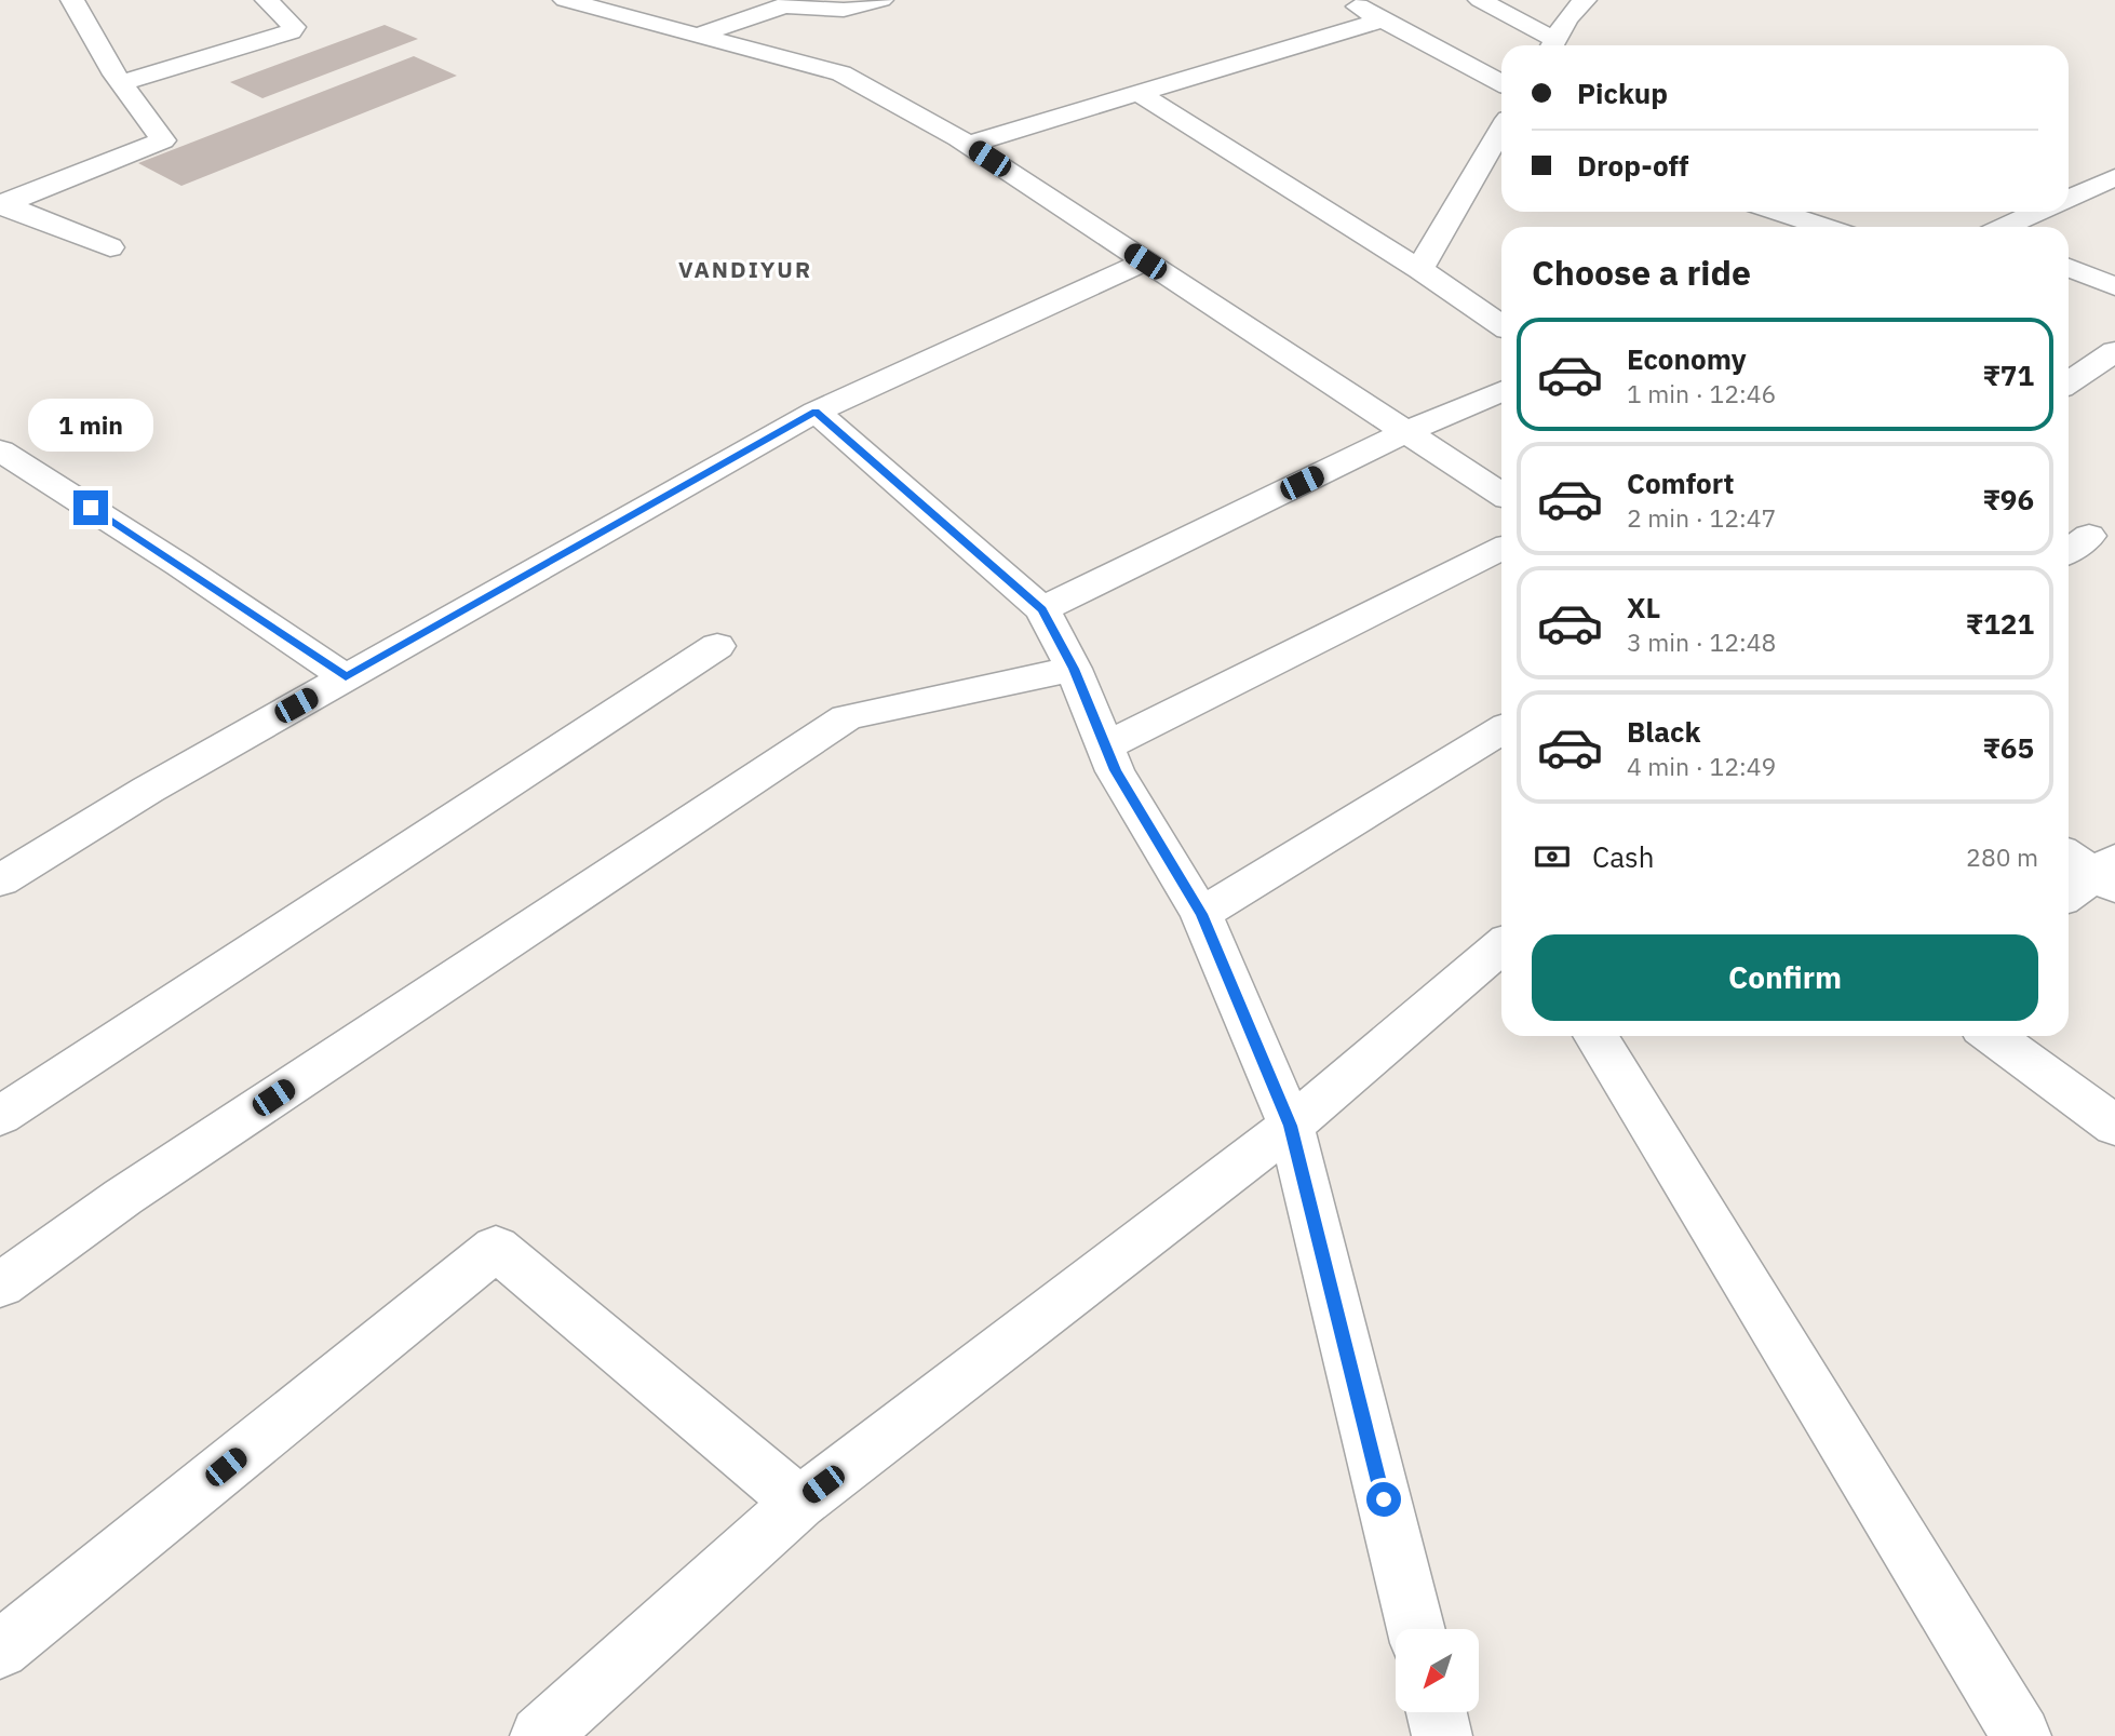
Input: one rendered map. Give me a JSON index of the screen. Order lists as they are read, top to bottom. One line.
{"districts":["VANDIYUR"],"north":"bottom left","page":{"banner":["Pickup","Drop-off"],"heading":"Choose a ride","list":[{"name":"Economy","note":"1 min · 12:46","value":"₹71"},{"name":"Comfort","note":"2 min · 12:47","value":"₹96"},{"name":"XL","note":"3 min · 12:48","value":"₹121"},{"name":"Black","note":"4 min · 12:49","value":"₹65"}],"bubble":"1 min","pay":["Cash","280 m"],"buttons":"Confirm"}}
